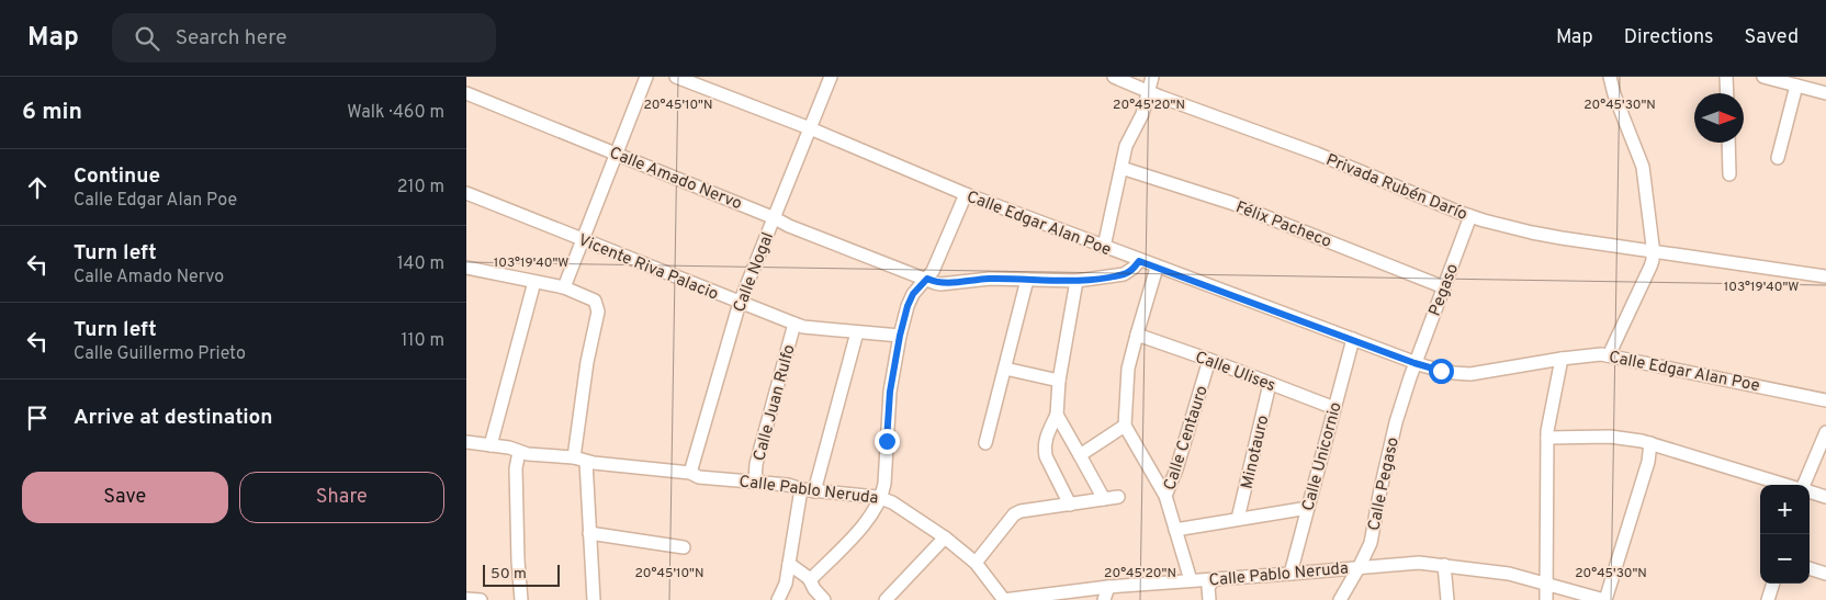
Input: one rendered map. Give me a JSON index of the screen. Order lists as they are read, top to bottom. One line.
{"streets":{"street":["Calle Amado Nervo","Privada Rubén Darío","Calle Edgar Alan Poe","Félix Pacheco","Vicente Riva Palacio","Calle Nogal","Pegaso","Calle Ulises","Calle Juan Rulfo","Calle Centauro","Minotauro","Calle Unicornio","Calle Pegaso","Calle Pablo Neruda"]},"crossings":[["Calle Amado Nervo","Calle Edgar Alan Poe"],["Calle Amado Nervo","Calle Nogal"],["Privada Rubén Darío","Pegaso"],["Calle Edgar Alan Poe","Calle Nogal"],["Calle Edgar Alan Poe","Pegaso"],["Calle Edgar Alan Poe","Calle Unicornio"],["Calle Edgar Alan Poe","Calle Pegaso"],["Félix Pacheco","Pegaso"],["Vicente Riva Palacio","Calle Nogal"],["Vicente Riva Palacio","Calle Juan Rulfo"],["Calle Nogal","Calle Pablo Neruda"],["Pegaso","Calle Pegaso"],["Calle Ulises","Calle Centauro"],["Calle Ulises","Minotauro"],["Calle Ulises","Calle Unicornio"],["Calle Juan Rulfo","Calle Pablo Neruda"],["Calle Centauro","Calle Pablo Neruda"],["Calle Unicornio","Calle Pablo Neruda"],["Calle Pegaso","Calle Pablo Neruda"]],"scale_bar":"50 m","north":"right","page":{"header":"Map","search":"Search here","nav":["Map","Directions","Saved"],"heading":["6 min","Walk · 460 m"],"list":[["Continue","Calle Edgar Alan Poe","210 m"],["Turn left","Calle Amado Nervo","140 m"],["Turn left","Calle Guillermo Prieto","110 m"],"Arrive at destination"],"buttons":["Save","Share"],"map_buttons":["+","−"],"scale":"50 m"},"coordinates":["20°45'10\"N","20°45'20\"N","20°45'30\"N","103°19'40\"W"]}
